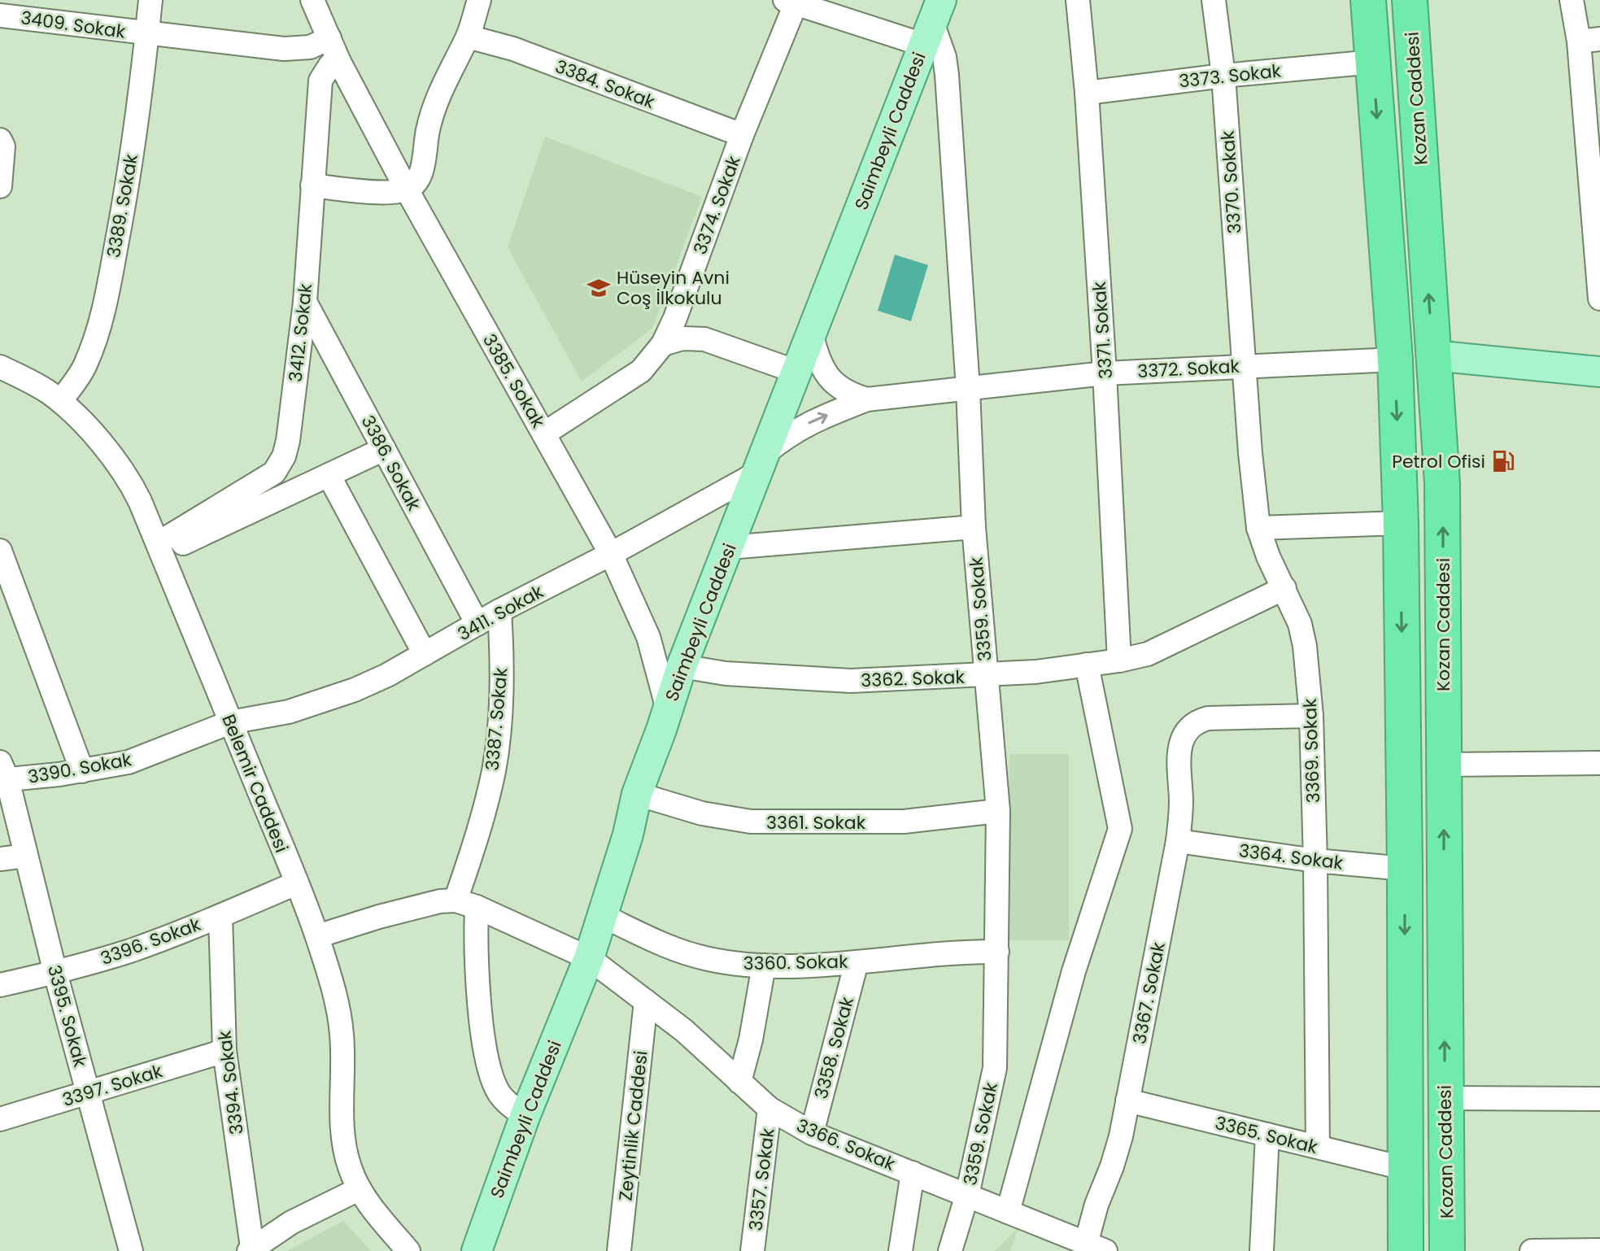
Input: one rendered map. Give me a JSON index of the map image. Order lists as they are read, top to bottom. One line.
{"streets":{"highway":["Kozan Caddesi"],"main road":["Saimbeyli Caddesi"],"street":["3409. Sokak","3373. Sokak","3384. Sokak","3370. Sokak","3374. Sokak","3389. Sokak","3371. Sokak","3412. Sokak","3372. Sokak","3385. Sokak","3386. Sokak","3359. Sokak","3411. Sokak","3362. Sokak","3387. Sokak","3369. Sokak","3390. Sokak","Belemir Caddesi","3361. Sokak","3364. Sokak","3396. Sokak","3360. Sokak","3367. Sokak","3395. Sokak","3358. Sokak","3394. Sokak","3397. Sokak","Zeytinlik Caddesi","3365. Sokak","3366. Sokak","3357. Sokak"]},"crossings":[["3409. Sokak","3389. Sokak"],["3409. Sokak","3385. Sokak"],["3373. Sokak","3370. Sokak"],["3373. Sokak","3371. Sokak"],["3384. Sokak","3374. Sokak"],["Saimbeyli Caddesi","3385. Sokak"],["Saimbeyli Caddesi","3359. Sokak"],["Saimbeyli Caddesi","3411. Sokak"],["Saimbeyli Caddesi","3362. Sokak"],["Saimbeyli Caddesi","3387. Sokak"],["Saimbeyli Caddesi","3361. Sokak"],["Saimbeyli Caddesi","3360. Sokak"],["Saimbeyli Caddesi","3366. Sokak"],["3370. Sokak","3372. Sokak"],["3370. Sokak","3369. Sokak"],["3374. Sokak","3385. Sokak"],["3389. Sokak","Belemir Caddesi"],["3371. Sokak","3372. Sokak"],["3371. Sokak","3362. Sokak"],["3412. Sokak","3385. Sokak"],["3412. Sokak","3386. Sokak"],["3412. Sokak","Belemir Caddesi"],["3372. Sokak","3359. Sokak"],["3372. Sokak","3411. Sokak"],["3372. Sokak","3369. Sokak"],["3385. Sokak","3411. Sokak"],["3386. Sokak","3411. Sokak"],["3359. Sokak","3362. Sokak"],["3359. Sokak","3361. Sokak"],["3359. Sokak","3360. Sokak"],["3359. Sokak","3366. Sokak"],["3411. Sokak","3387. Sokak"],["3411. Sokak","3390. Sokak"],["3411. Sokak","Belemir Caddesi"],["3362. Sokak","3369. Sokak"],["3387. Sokak","3366. Sokak"],["3369. Sokak","3364. Sokak"],["3369. Sokak","3367. Sokak"],["3369. Sokak","3365. Sokak"],["3390. Sokak","Belemir Caddesi"],["3390. Sokak","3395. Sokak"],["Belemir Caddesi","3396. Sokak"],["3364. Sokak","3367. Sokak"],["3396. Sokak","3395. Sokak"],["3396. Sokak","3394. Sokak"],["3360. Sokak","3358. Sokak"],["3367. Sokak","3365. Sokak"],["3367. Sokak","3366. Sokak"],["3395. Sokak","3397. Sokak"],["3358. Sokak","3366. Sokak"],["3394. Sokak","3397. Sokak"],["Zeytinlik Caddesi","3366. Sokak"],["3366. Sokak","3357. Sokak"]],"places":{"school or university":["Hüseyin Avni Coş İlkokulu"],"fuel station":["Petrol Ofisi"]}}
